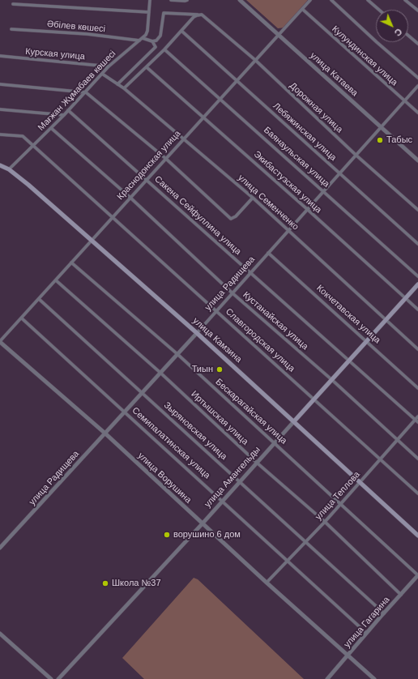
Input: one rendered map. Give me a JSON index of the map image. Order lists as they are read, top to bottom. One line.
{"streets":{"main road":["улица Камзина","улица Амангельды"],"street":["Әбілев көшесі","Курская улица","Кулундинская улица","улица Катаева","Мағжан Жұмабаев көшесі","Дорожная улица","Лебяжинская улица","Баянаульская улица","Краснодонская улица","Экибастузская улица","улица Семенченко","Сакена Сейфуллина улица","улица Радищева","Кокчетавская улица","Кустанайская улица","Славгородская улица","Бескарагайская улица","Иртышская улица","Зыряновская улица","Семипалатинская улица","улица Ворушина","улица Теплова","улица Гагарина"]},"crossings":[["Әбілев көшесі","Мағжан Жұмабаев көшесі"],["Курская улица","Мағжан Жұмабаев көшесі"],["Кулундинская улица","Краснодонская улица"],["Кулундинская улица","улица Радищева"],["улица Катаева","Краснодонская улица"],["улица Катаева","улица Радищева"],["Мағжан Жұмабаев көшесі","улица Семенченко"],["Мағжан Жұмабаев көшесі","Сакена Сейфуллина улица"],["Мағжан Жұмабаев көшесі","Кустанайская улица"],["Мағжан Жұмабаев көшесі","улица Камзина"],["Мағжан Жұмабаев көшесі","Славгородская улица"],["Дорожная улица","Краснодонская улица"],["Дорожная улица","улица Радищева"],["Лебяжинская улица","Краснодонская улица"],["Лебяжинская улица","улица Радищева"],["Баянаульская улица","Краснодонская улица"],["Баянаульская улица","улица Радищева"],["Краснодонская улица","Экибастузская улица"],["Краснодонская улица","улица Семенченко"],["Краснодонская улица","Сакена Сейфуллина улица"],["Краснодонская улица","Кустанайская улица"],["Краснодонская улица","улица Камзина"],["Краснодонская улица","Славгородская улица"],["Краснодонская улица","Бескарагайская улица"],["Краснодонская улица","Иртышская улица"],["Краснодонская улица","Зыряновская улица"],["Краснодонская улица","Семипалатинская улица"],["Краснодонская улица","улица Ворушина"],["Экибастузская улица","улица Радищева"],["Экибастузская улица","улица Амангельды"],["улица Семенченко","улица Радищева"],["улица Семенченко","улица Амангельды"],["Сакена Сейфуллина улица","улица Радищева"],["Сакена Сейфуллина улица","улица Амангельды"],["Сакена Сейфуллина улица","улица Теплова"],["улица Радищева","Кокчетавская улица"],["улица Радищева","Кустанайская улица"],["улица Радищева","улица Камзина"],["улица Радищева","Славгородская улица"],["улица Радищева","Бескарагайская улица"],["улица Радищева","Иртышская улица"],["улица Радищева","Зыряновская улица"],["улица Радищева","Семипалатинская улица"],["улица Радищева","улица Ворушина"],["Кокчетавская улица","улица Амангельды"],["Кустанайская улица","улица Амангельды"],["Кустанайская улица","улица Теплова"],["улица Камзина","улица Амангельды"],["улица Камзина","улица Теплова"],["Славгородская улица","улица Амангельды"],["Славгородская улица","улица Теплова"],["Бескарагайская улица","улица Амангельды"],["Бескарагайская улица","улица Теплова"],["Бескарагайская улица","улица Гагарина"],["Иртышская улица","улица Амангельды"],["Иртышская улица","улица Теплова"],["Иртышская улица","улица Гагарина"],["Зыряновская улица","улица Амангельды"],["Зыряновская улица","улица Теплова"],["Зыряновская улица","улица Гагарина"],["Семипалатинская улица","улица Амангельды"],["Семипалатинская улица","улица Теплова"],["Семипалатинская улица","улица Гагарина"],["улица Амангельды","улица Ворушина"],["улица Ворушина","улица Теплова"],["улица Ворушина","улица Гагарина"]],"places":["Табыс","Тиын","ворушино 6 дом","Школа №37"],"north":"bottom right"}
